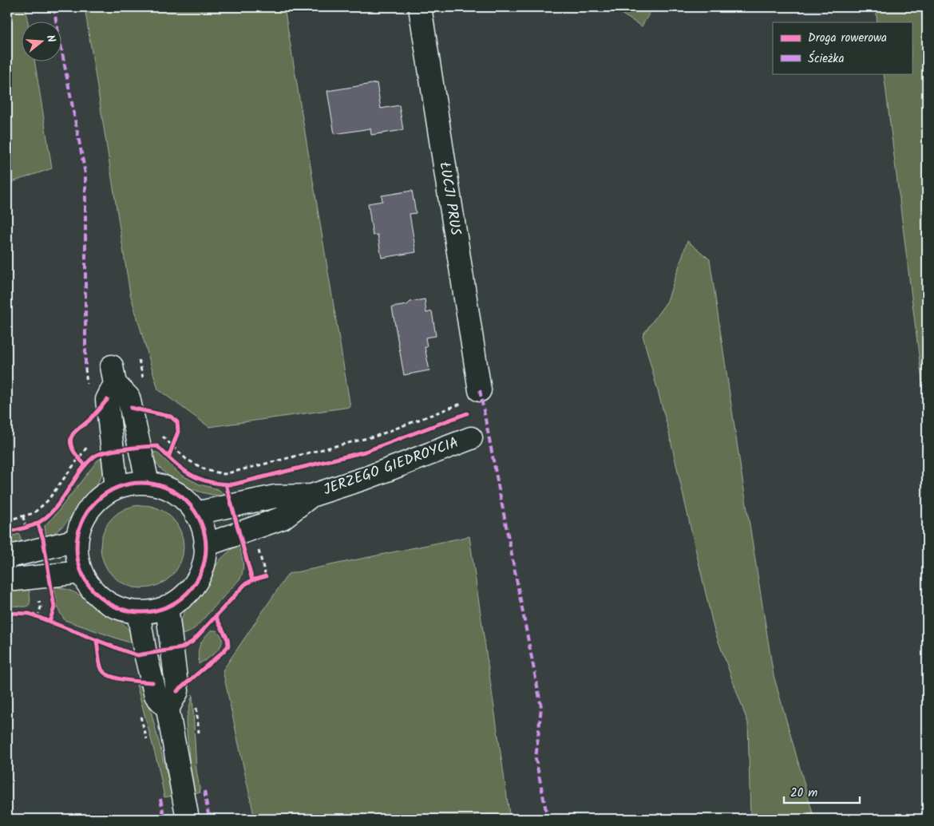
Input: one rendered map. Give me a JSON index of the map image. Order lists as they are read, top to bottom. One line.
{"streets":{"street":["ŁUCJI PRUS","JERZEGO GIEDROYCIA"]},"legend":["Droga rowerowa","Ścieżka"],"scale_bar":"20 m","north":"right"}
